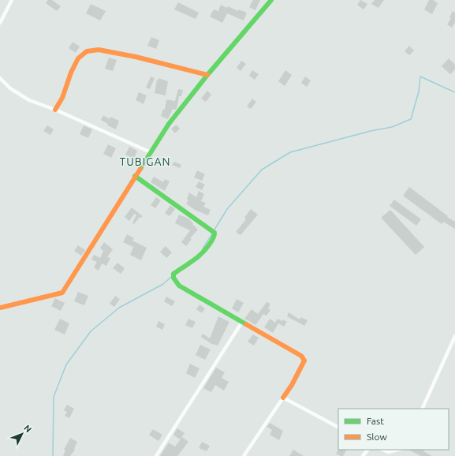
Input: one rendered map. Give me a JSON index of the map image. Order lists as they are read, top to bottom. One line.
{"districts":["TUBIGAN"],"legend":["Fast","Slow"],"north":"top right"}
